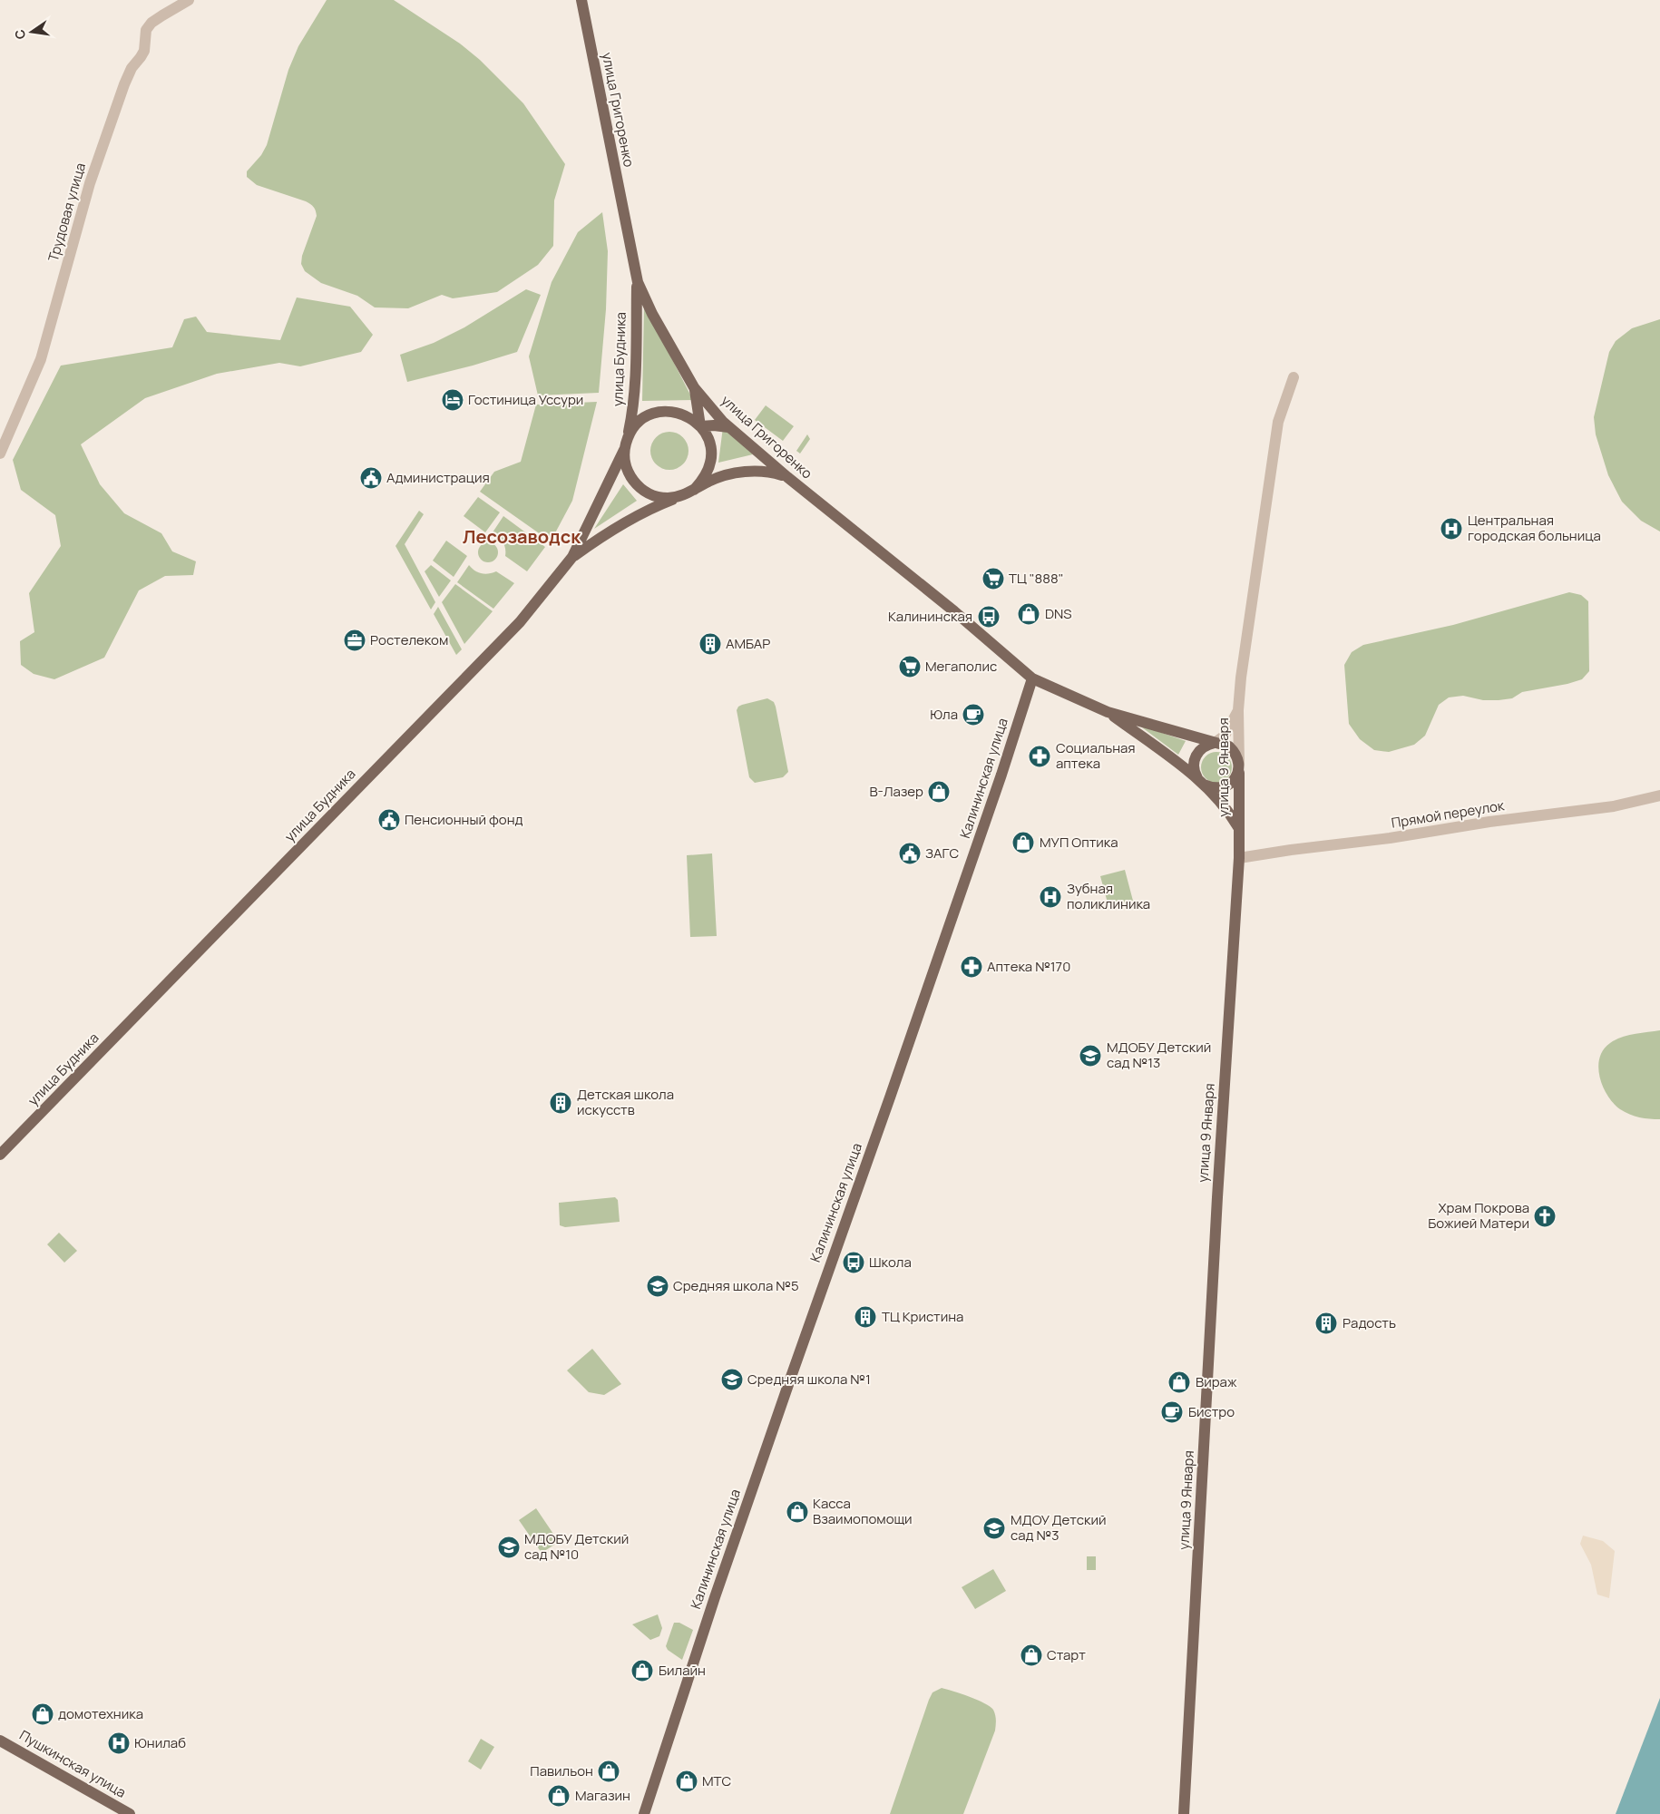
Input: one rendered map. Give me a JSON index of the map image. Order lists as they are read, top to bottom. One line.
{"streets":{"main road":["улица Григоренко","улица Будника","улица 9 Января","Калининская улица","Пушкинская улица"],"street":["Трудовая улица","Прямой переулок"]},"crossings":[["улица Григоренко","улица Будника"],["улица Григоренко","Калининская улица"],["улица 9 Января","Прямой переулок"]],"districts":["Лесозаводск"],"places":{"hotel":["Гостиница Уссури"],"public building":["Администрация","Пенсионный фонд","ЗАГС"],"hospital":["Центральная городская больница","Зубная поликлиника","Юнилаб"],"supermarket":["ТЦ \"888\"","Мегаполис"],"shop":["DNS","В-Лазер","МУП Оптика","Вираж","Касса Взаимопомощи","Старт","Билайн","домотехника","Павильон","МТС","Магазин"],"bus stop":["Калининская","Школа"],"office":["Ростелеком"],"building":["АМБАР","Детская школа искусств","ТЦ Кристина","Радость"],"cafe":["Юла","Бистро"],"pharmacy":["Социальная аптека","Аптека №170"],"school or university":["МДОБУ Детский сад №13","Средняя школа №5","Средняя школа №1","МДОУ Детский сад №3","МДОБУ Детский сад №10"],"church":["Храм Покрова Божией Матери"]},"north":"left"}
